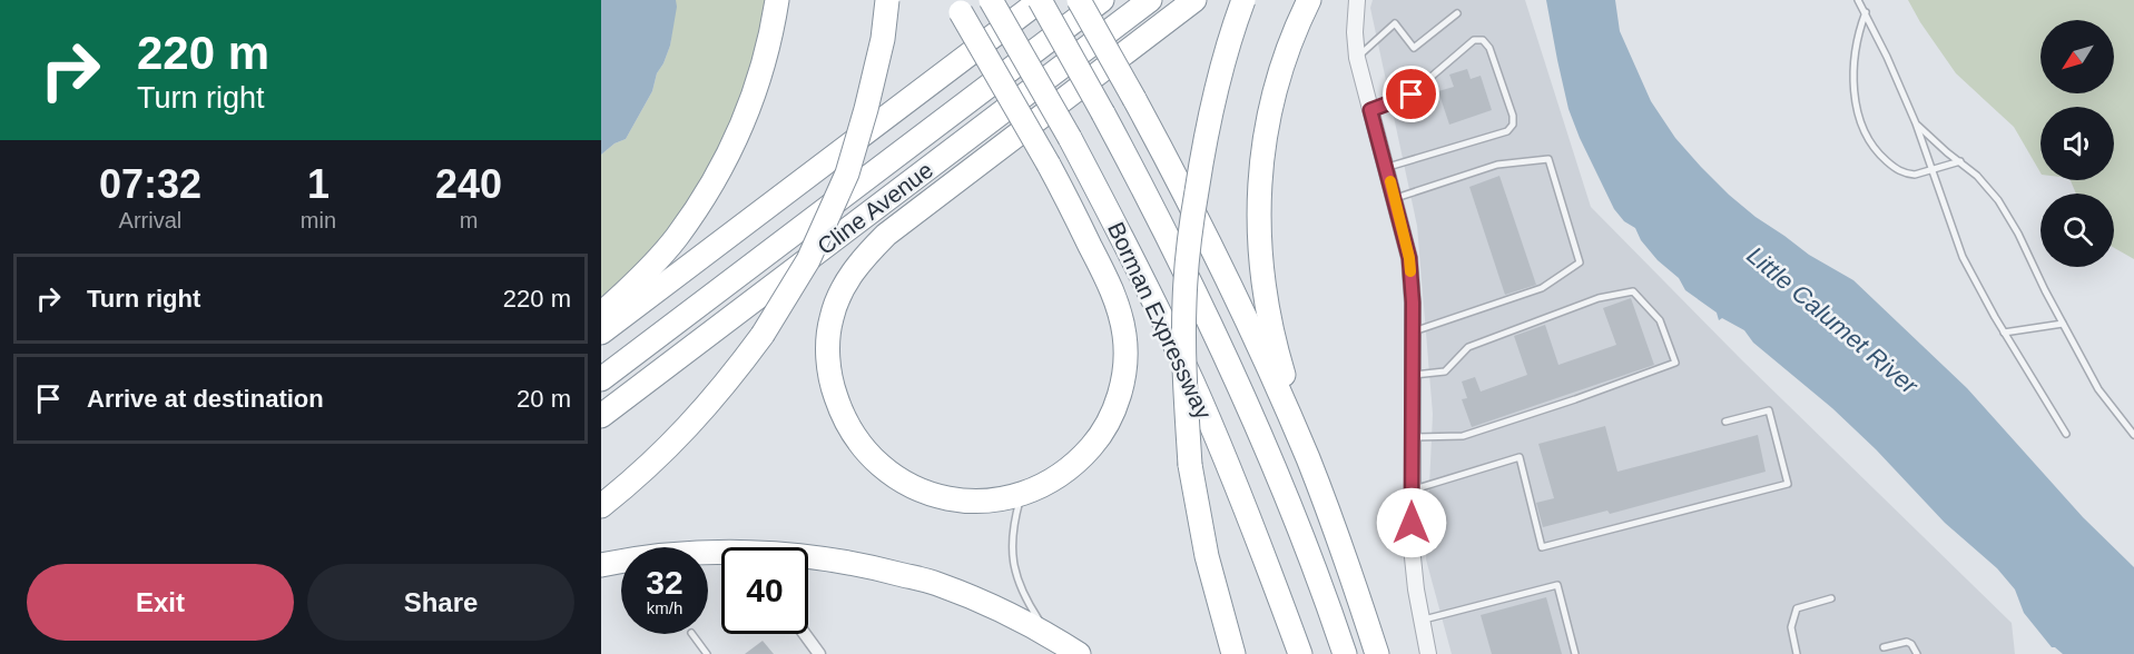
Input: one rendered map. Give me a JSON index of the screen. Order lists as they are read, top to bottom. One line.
{"streets":{"highway":["Cline Avenue","Borman Expressway"]},"water":["Little Calumet River"],"north":"bottom left","page":{"turn":["220 m","Turn right"],"eta":["07:32","Arrival","1","min","240","m"],"list":[{"name":"Turn right","value":"220 m"},{"name":"Arrive at destination","value":"20 m"}],"speed":"32 km/h","limit":"40","buttons":["Exit","Share"]}}
